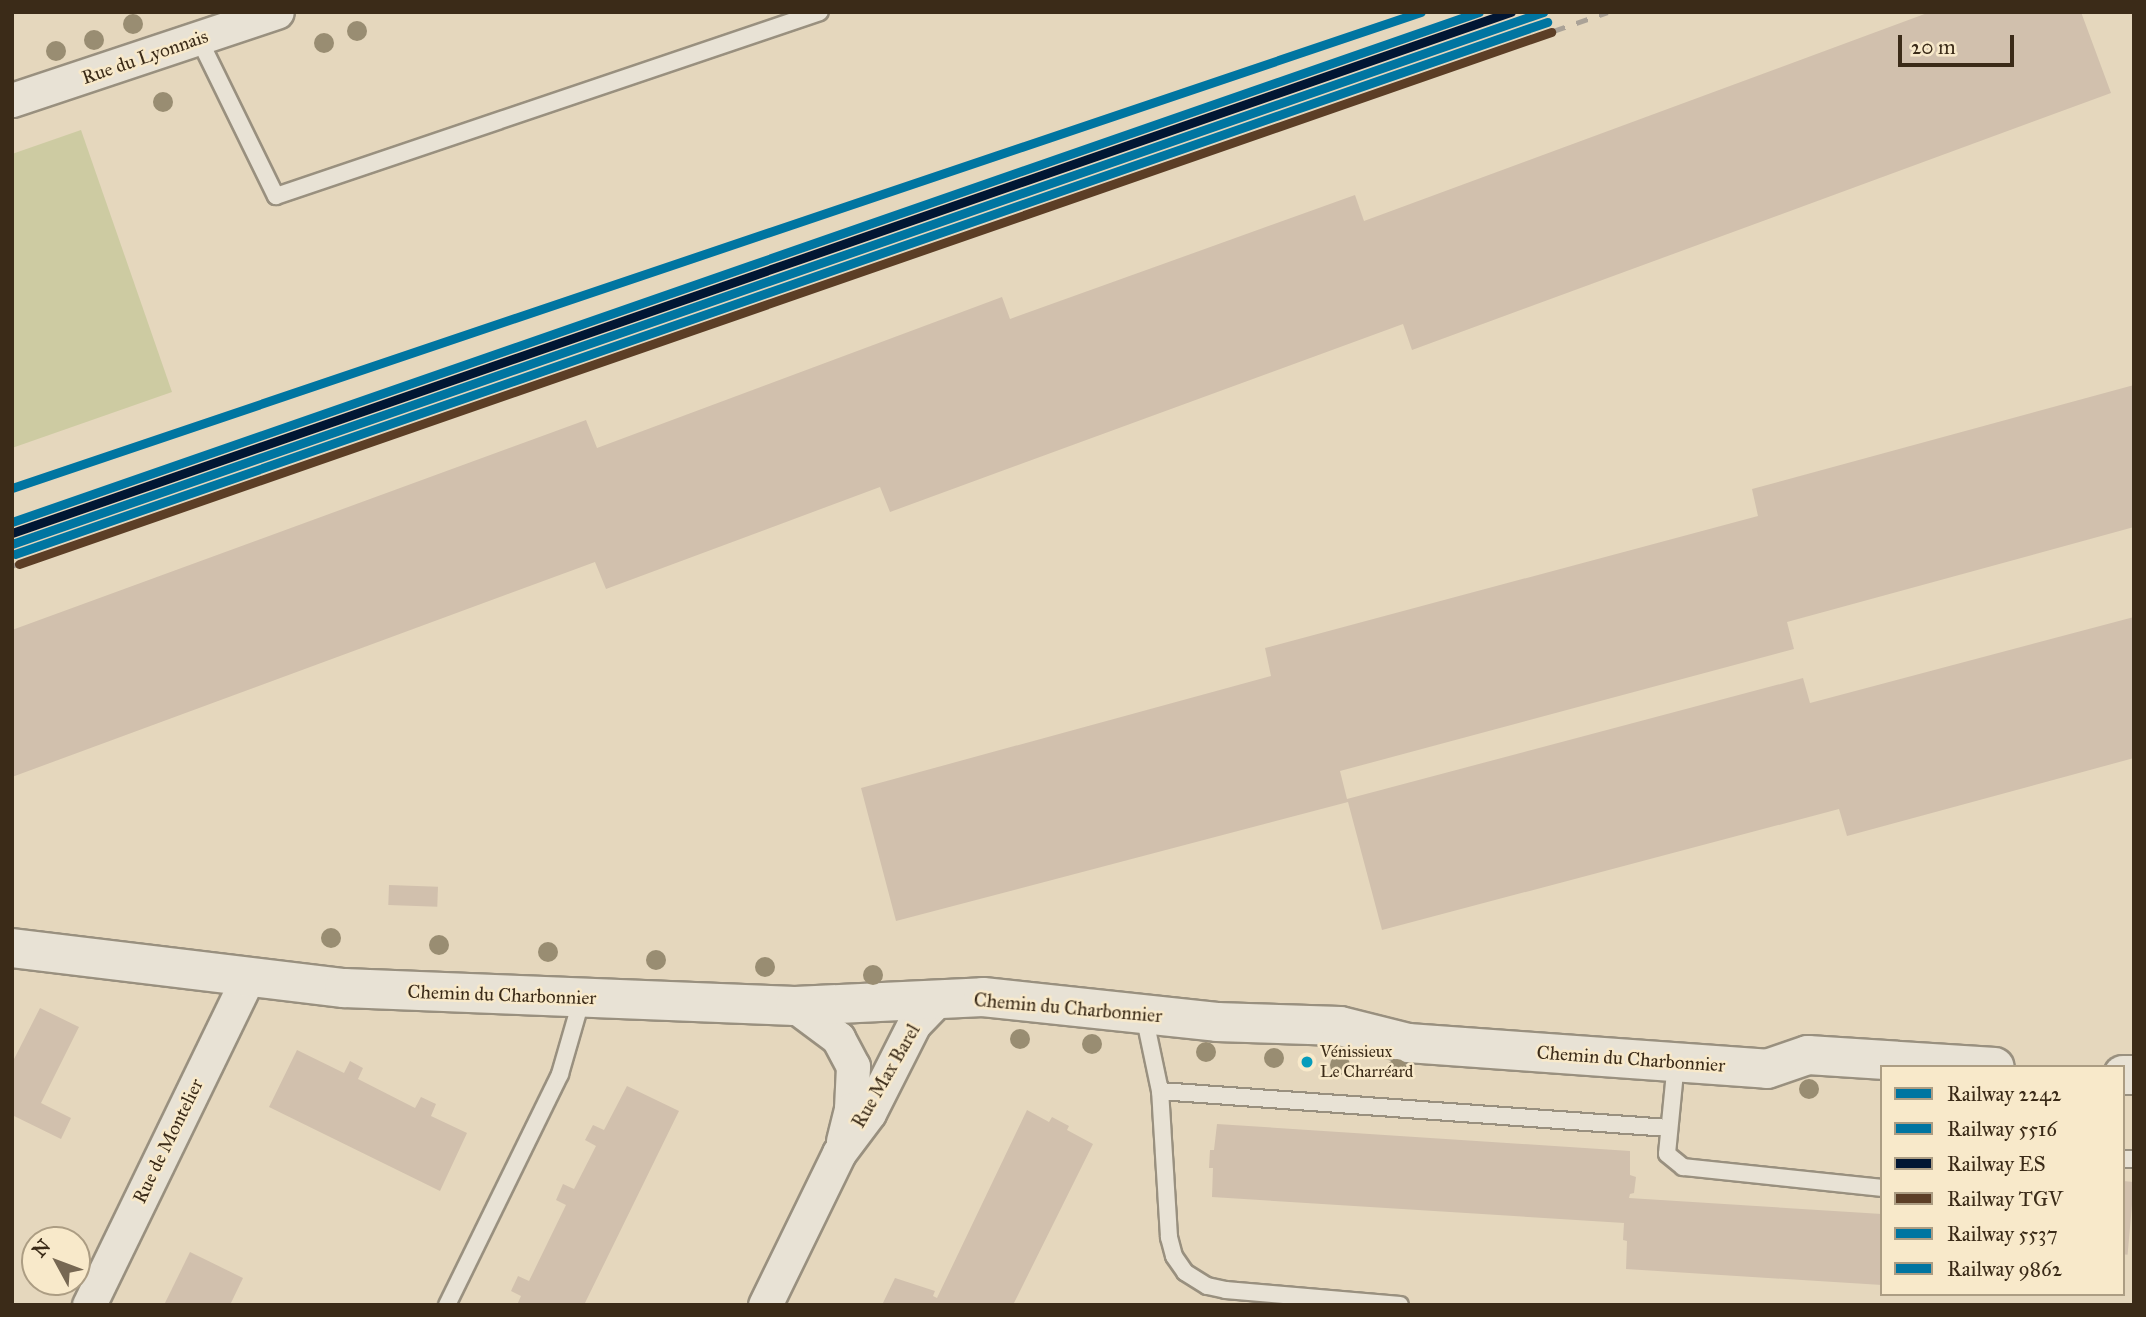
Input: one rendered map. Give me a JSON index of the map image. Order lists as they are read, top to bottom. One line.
{"streets":{"street":["Rue du Lyonnais","Chemin du Charbonnier","Rue Max Barel","Rue de Montelier"]},"crossings":[["Chemin du Charbonnier","Rue Max Barel"],["Chemin du Charbonnier","Rue de Montelier"]],"places":["Vénissieux Le Charréard"],"lines":["rail line 2242","rail line ES","rail line 5537","rail line 9862","rail line 5516","rail line TGV"],"legend":["Railway 2242","Railway 5516","Railway ES","Railway TGV","Railway 5537","Railway 9862"],"scale_bar":"20 m","north":"top left"}
